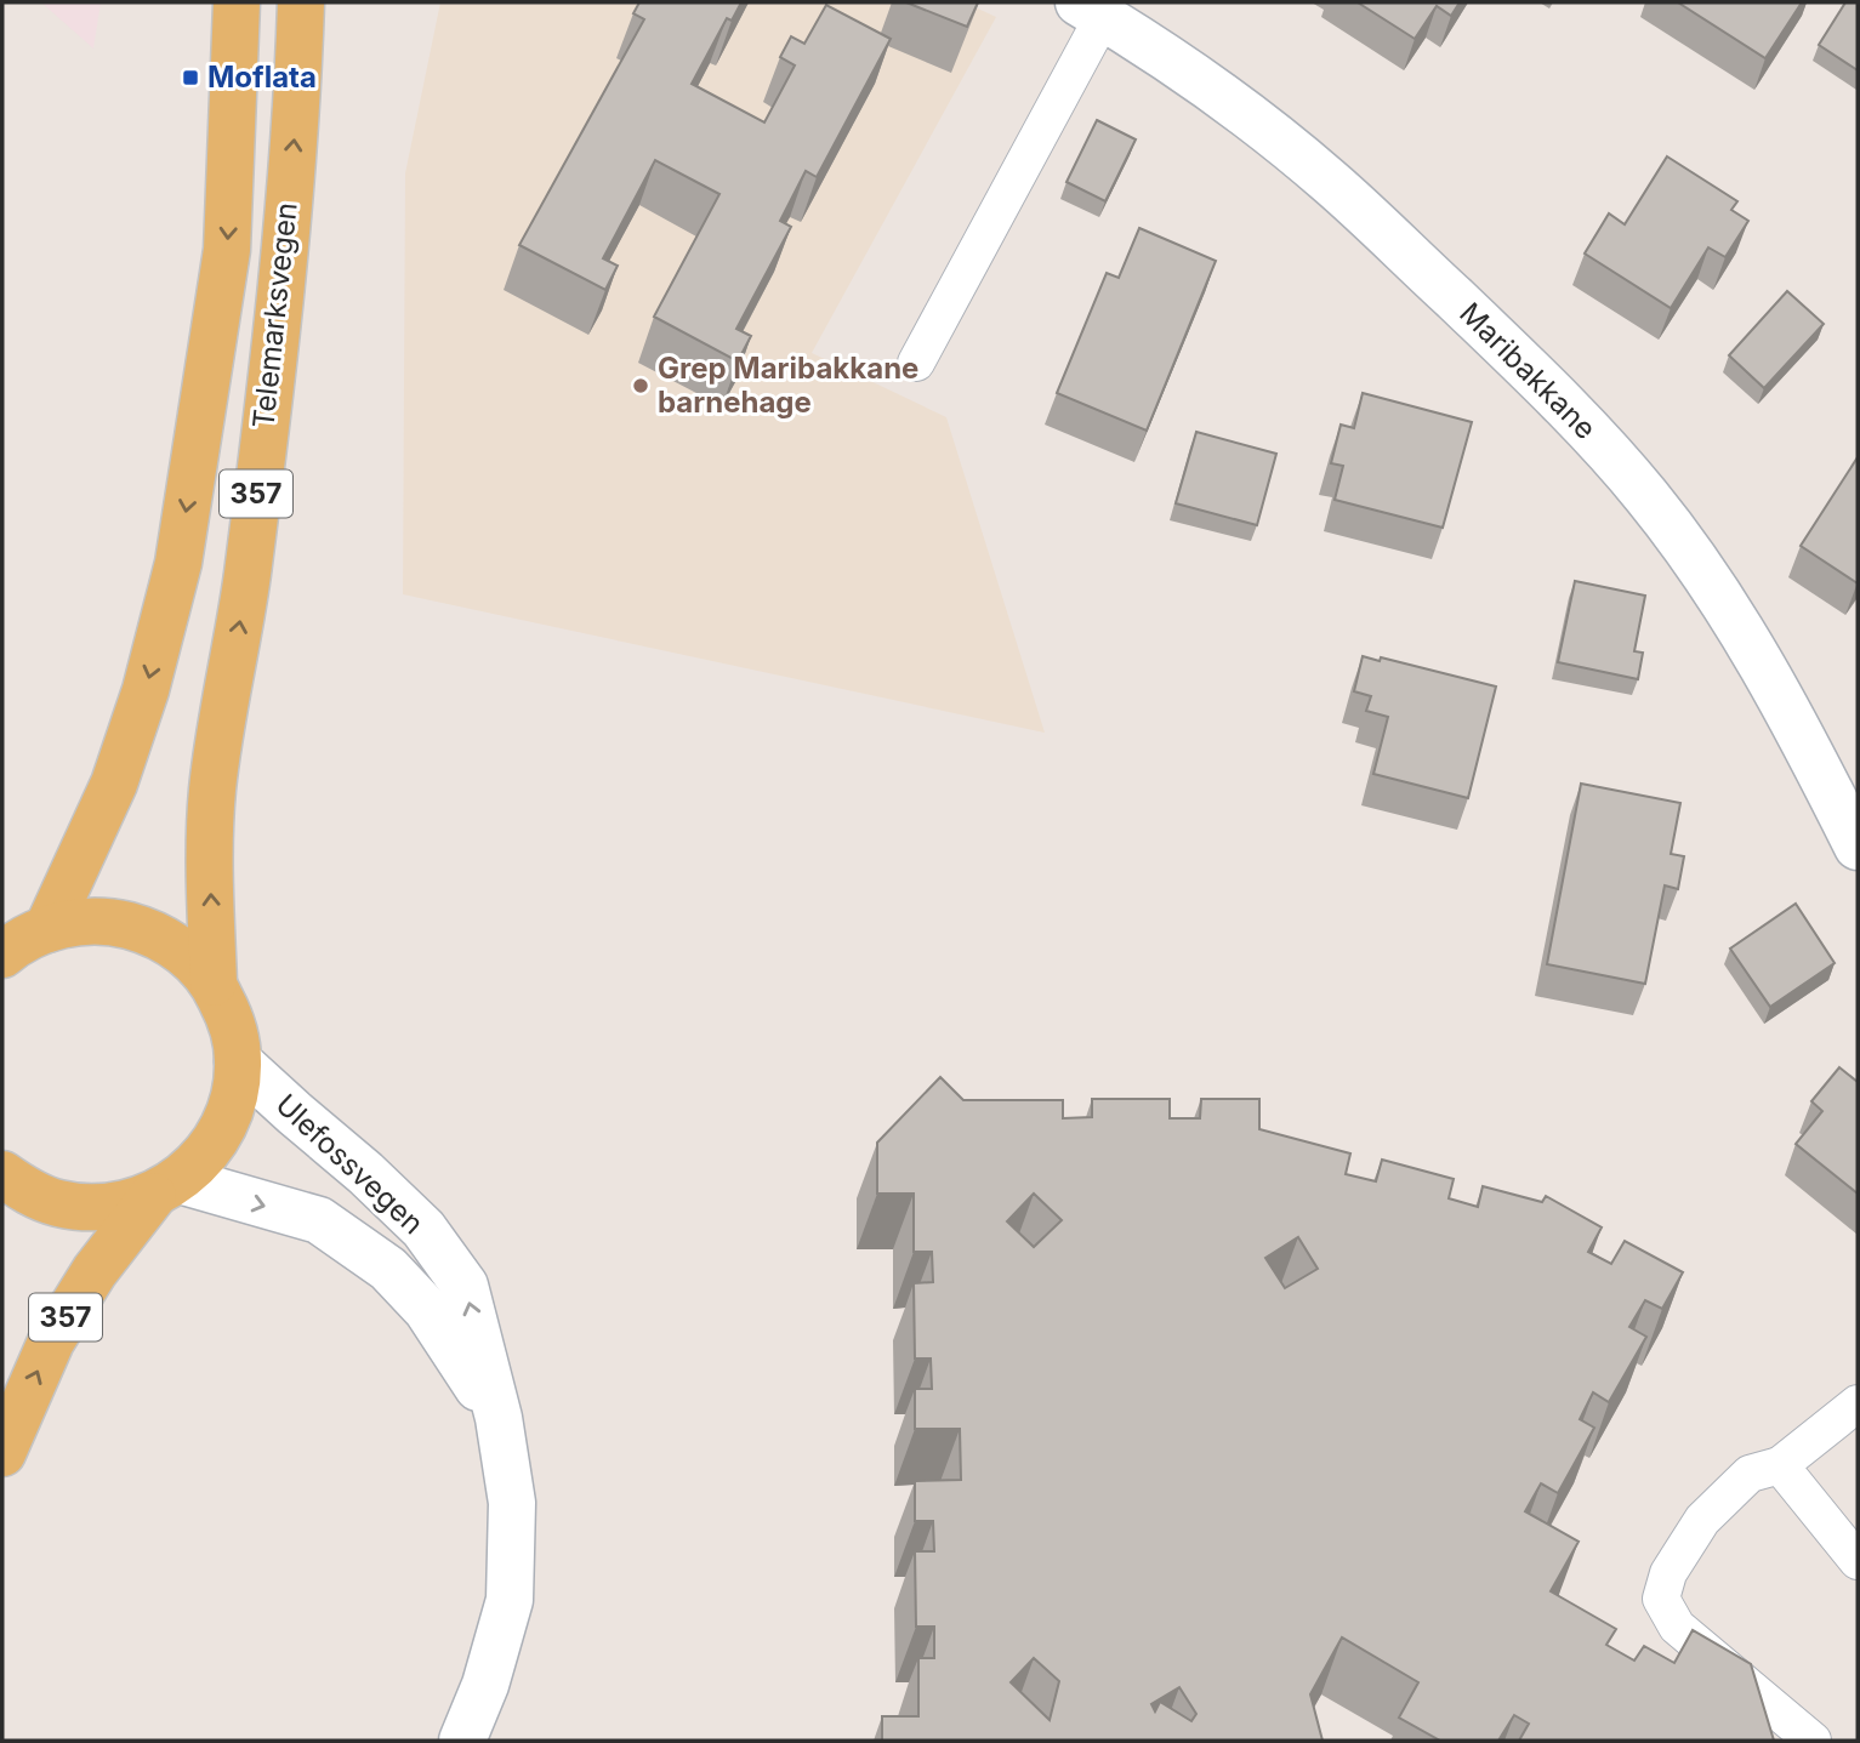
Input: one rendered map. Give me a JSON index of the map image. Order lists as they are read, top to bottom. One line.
{"streets":{"main road":["Telemarksvegen","357"],"street":["Maribakkane","Ulefossvegen"]},"crossings":[["Telemarksvegen","357"],["357","Ulefossvegen"]],"places":{"transit":["Moflata"],"other":["Grep Maribakkane barnehage"]}}
